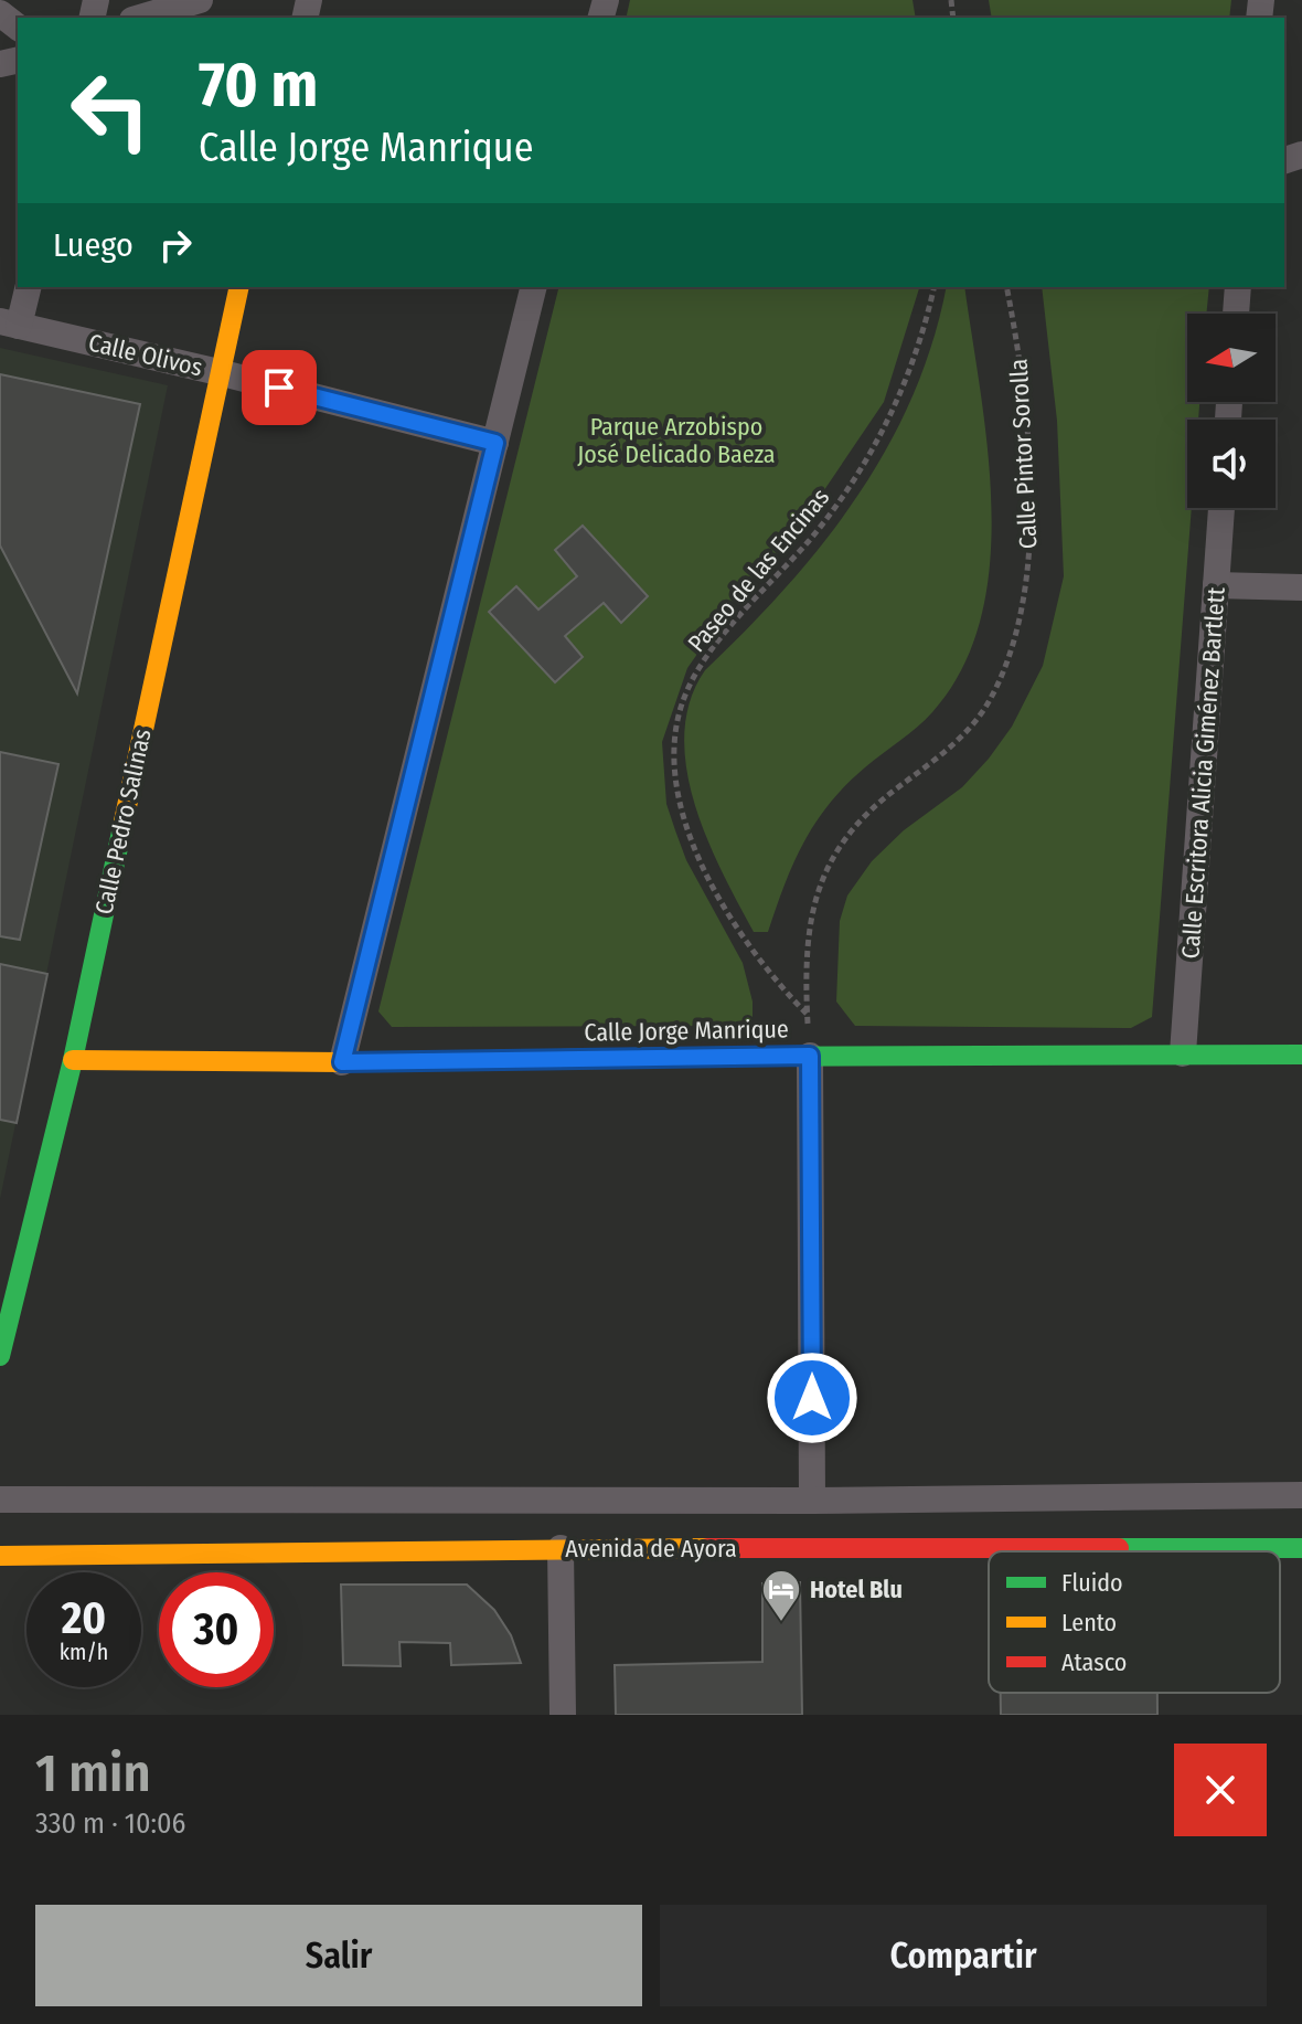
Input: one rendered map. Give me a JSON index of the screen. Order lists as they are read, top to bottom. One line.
{"streets":{"street":["Calle Olivos","Calle Escritora Alicia Giménez Bartlett","Calle Pedro Salinas","Calle Jorge Manrique","Avenida de Ayora"],"path":["Calle Pintor Sorolla","Paseo de las Encinas"]},"crossings":[["Calle Olivos","Calle Pedro Salinas"],["Calle Pintor Sorolla","Paseo de las Encinas"],["Calle Pintor Sorolla","Calle Jorge Manrique"],["Calle Escritora Alicia Giménez Bartlett","Calle Jorge Manrique"],["Calle Pedro Salinas","Calle Jorge Manrique"]],"parks":["Parque Arzobispo José Delicado Baeza"],"places":{"hotel":["Hotel Blu"]},"legend":["Fluido","Lento","Atasco"],"north":"left","page":{"turn":["70 m","Calle Jorge Manrique"],"then":"Luego","speed":"20 km/h","limit":"30","heading":["1 min","330 m · 10:06"],"buttons":["Salir","Compartir"]}}
